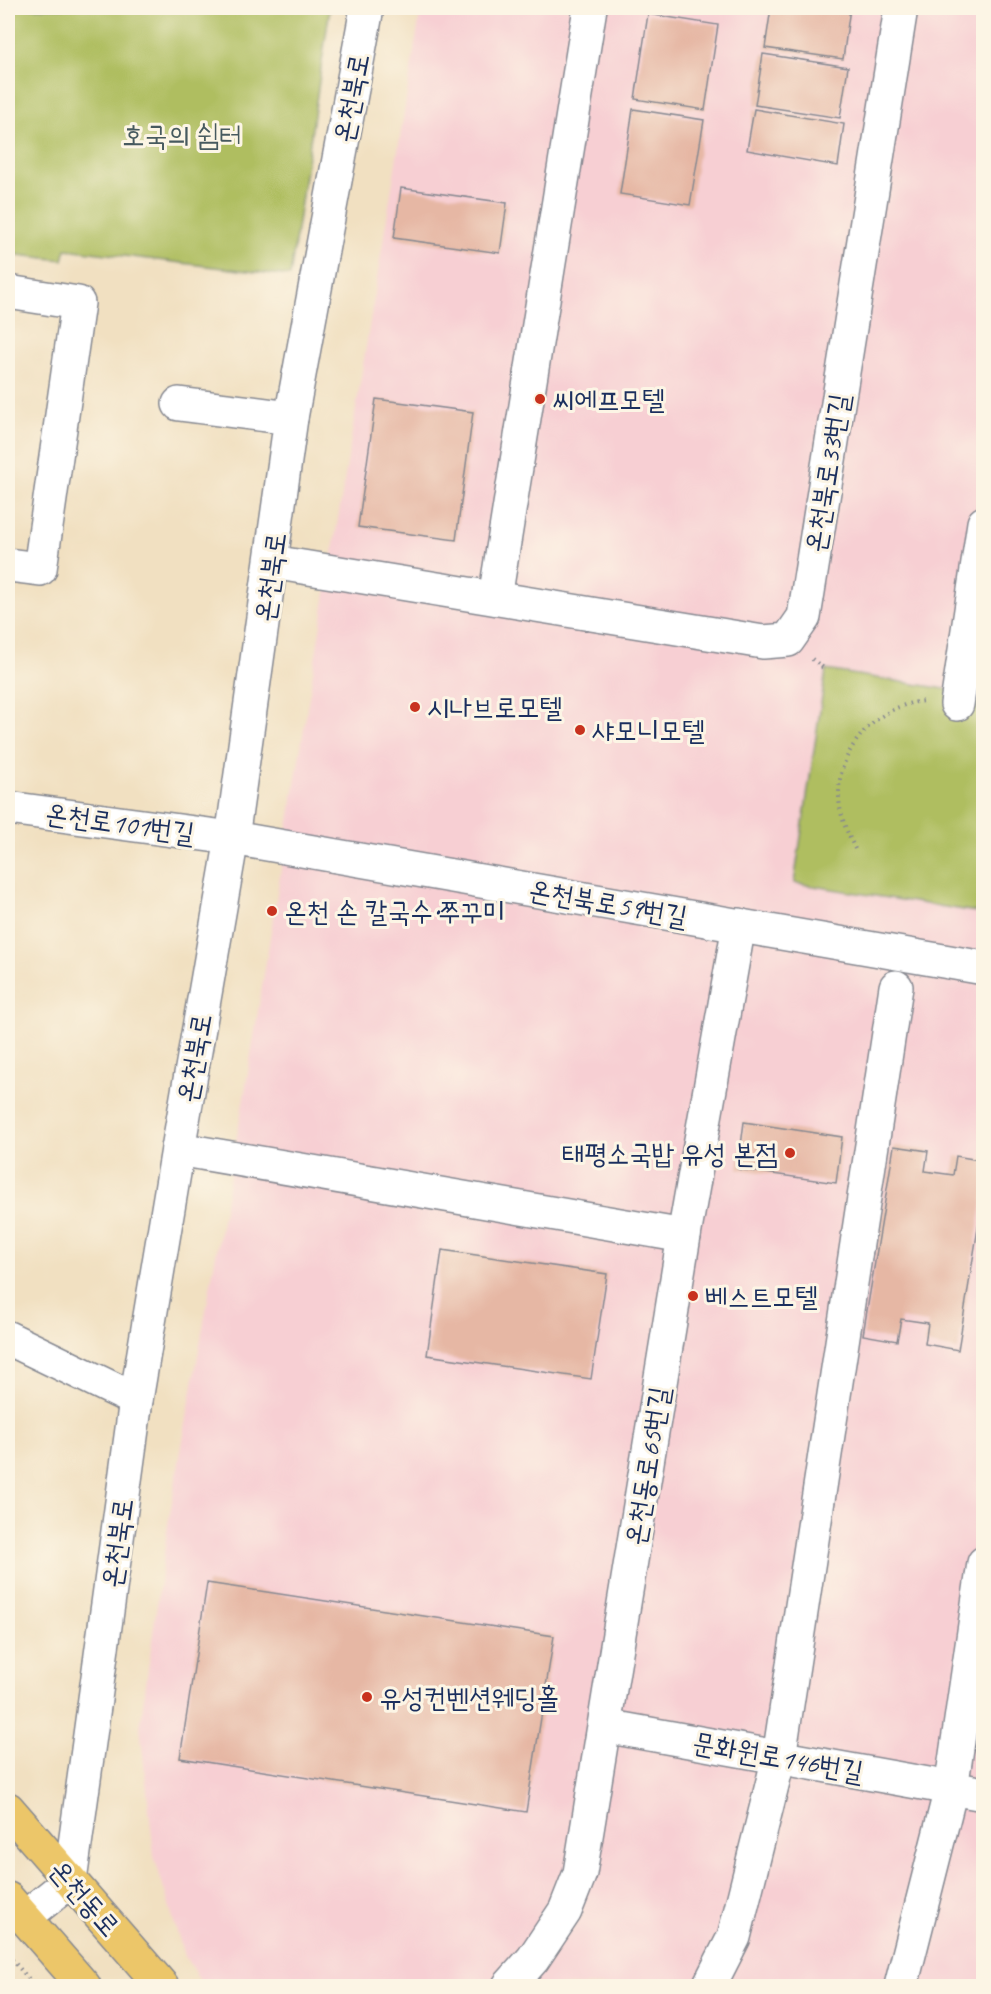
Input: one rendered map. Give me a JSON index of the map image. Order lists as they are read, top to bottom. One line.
{"streets":{"main road":["온천동로"],"street":["온천북로","온천북로33번길","온천로101번길","온천북로59번길","온천동로65번길","문화원로146번길"]},"crossings":[["온천북로","온천북로33번길"],["온천북로","온천로101번길"],["온천북로","온천북로59번길"],["온천북로","온천동로"],["온천로101번길","온천북로59번길"],["온천북로59번길","온천동로65번길"],["온천동로65번길","문화원로146번길"]],"parks":["호국의 쉼터"],"places":["씨에프모텔","시나브로모텔","샤모니모텔","온천 손 칼국수•쭈꾸미","태평소국밥 유성 본점","베스트모텔","유성컨벤션웨딩홀"]}
